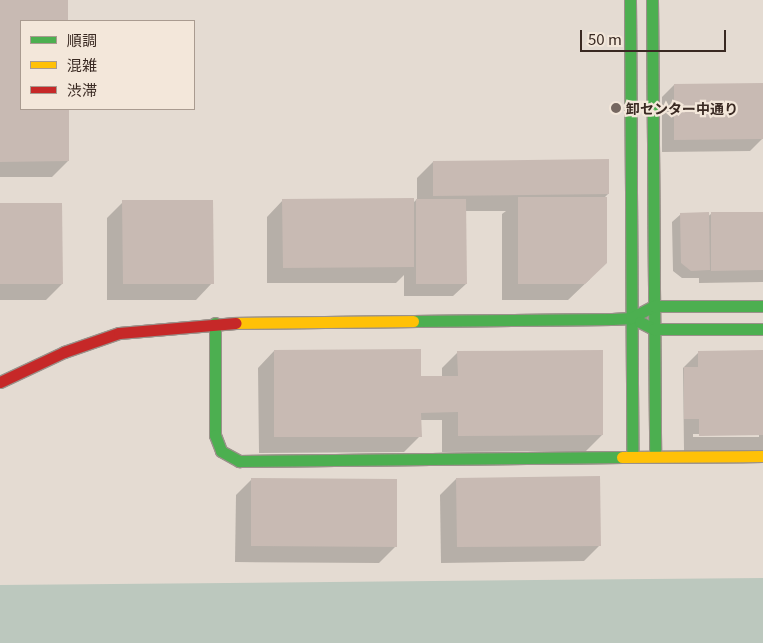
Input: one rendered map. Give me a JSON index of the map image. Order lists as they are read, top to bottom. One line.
{"places":["卸センター中通り"],"legend":["順調","混雑","渋滞"],"scale_bar":"50 m"}
